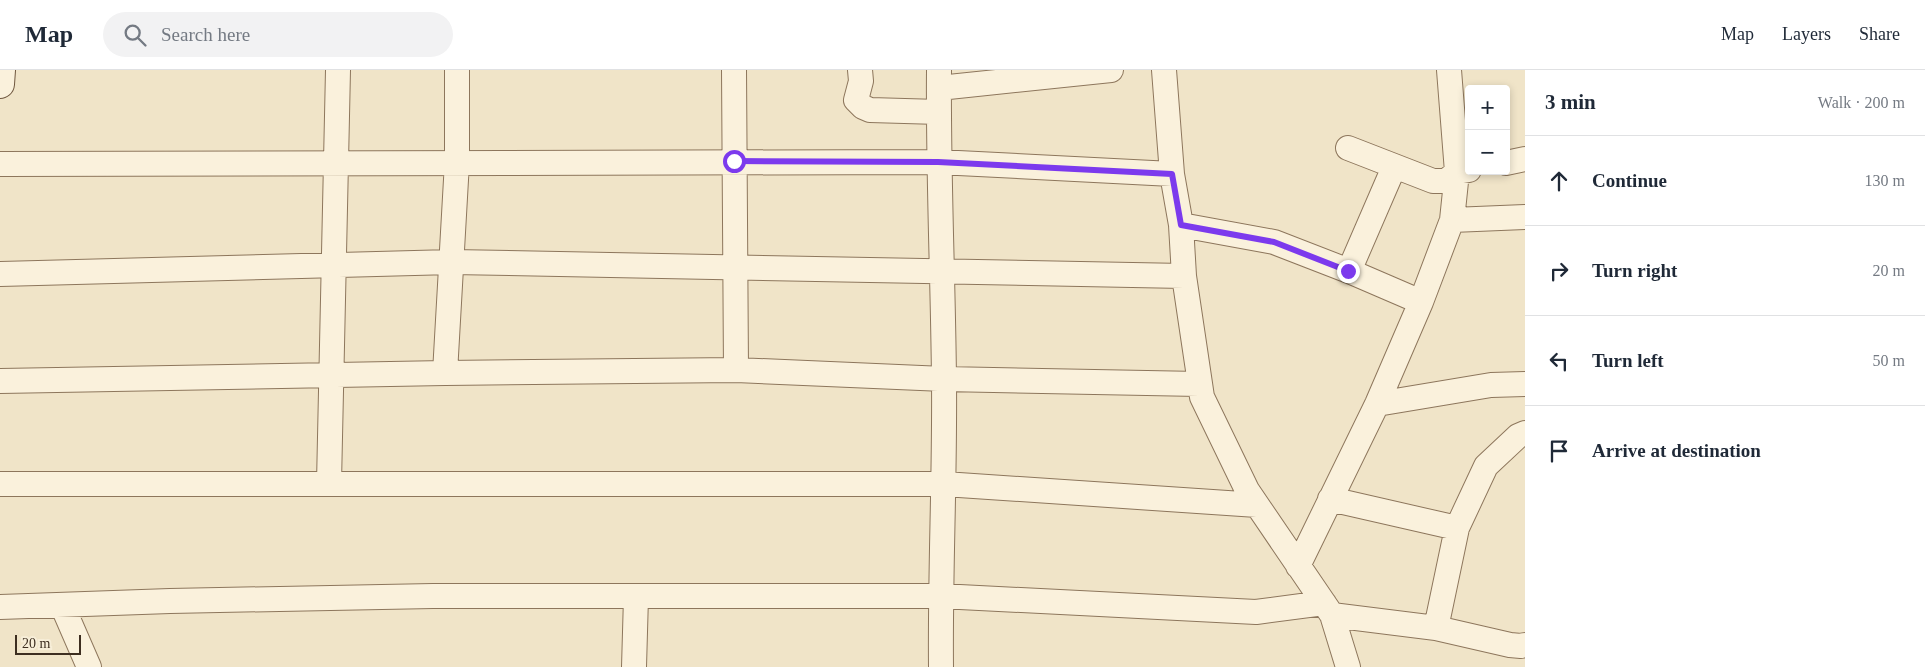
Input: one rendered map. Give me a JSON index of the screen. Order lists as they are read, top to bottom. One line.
{"scale_bar":"20 m","page":{"header":"Map","search":"Search here","nav":["Map","Layers","Share"],"heading":["3 min","Walk · 200 m"],"map_buttons":["+","−"],"list":[["Continue","130 m"],["Turn right","20 m"],["Turn left","50 m"],"Arrive at destination"],"scale":"20 m"}}
